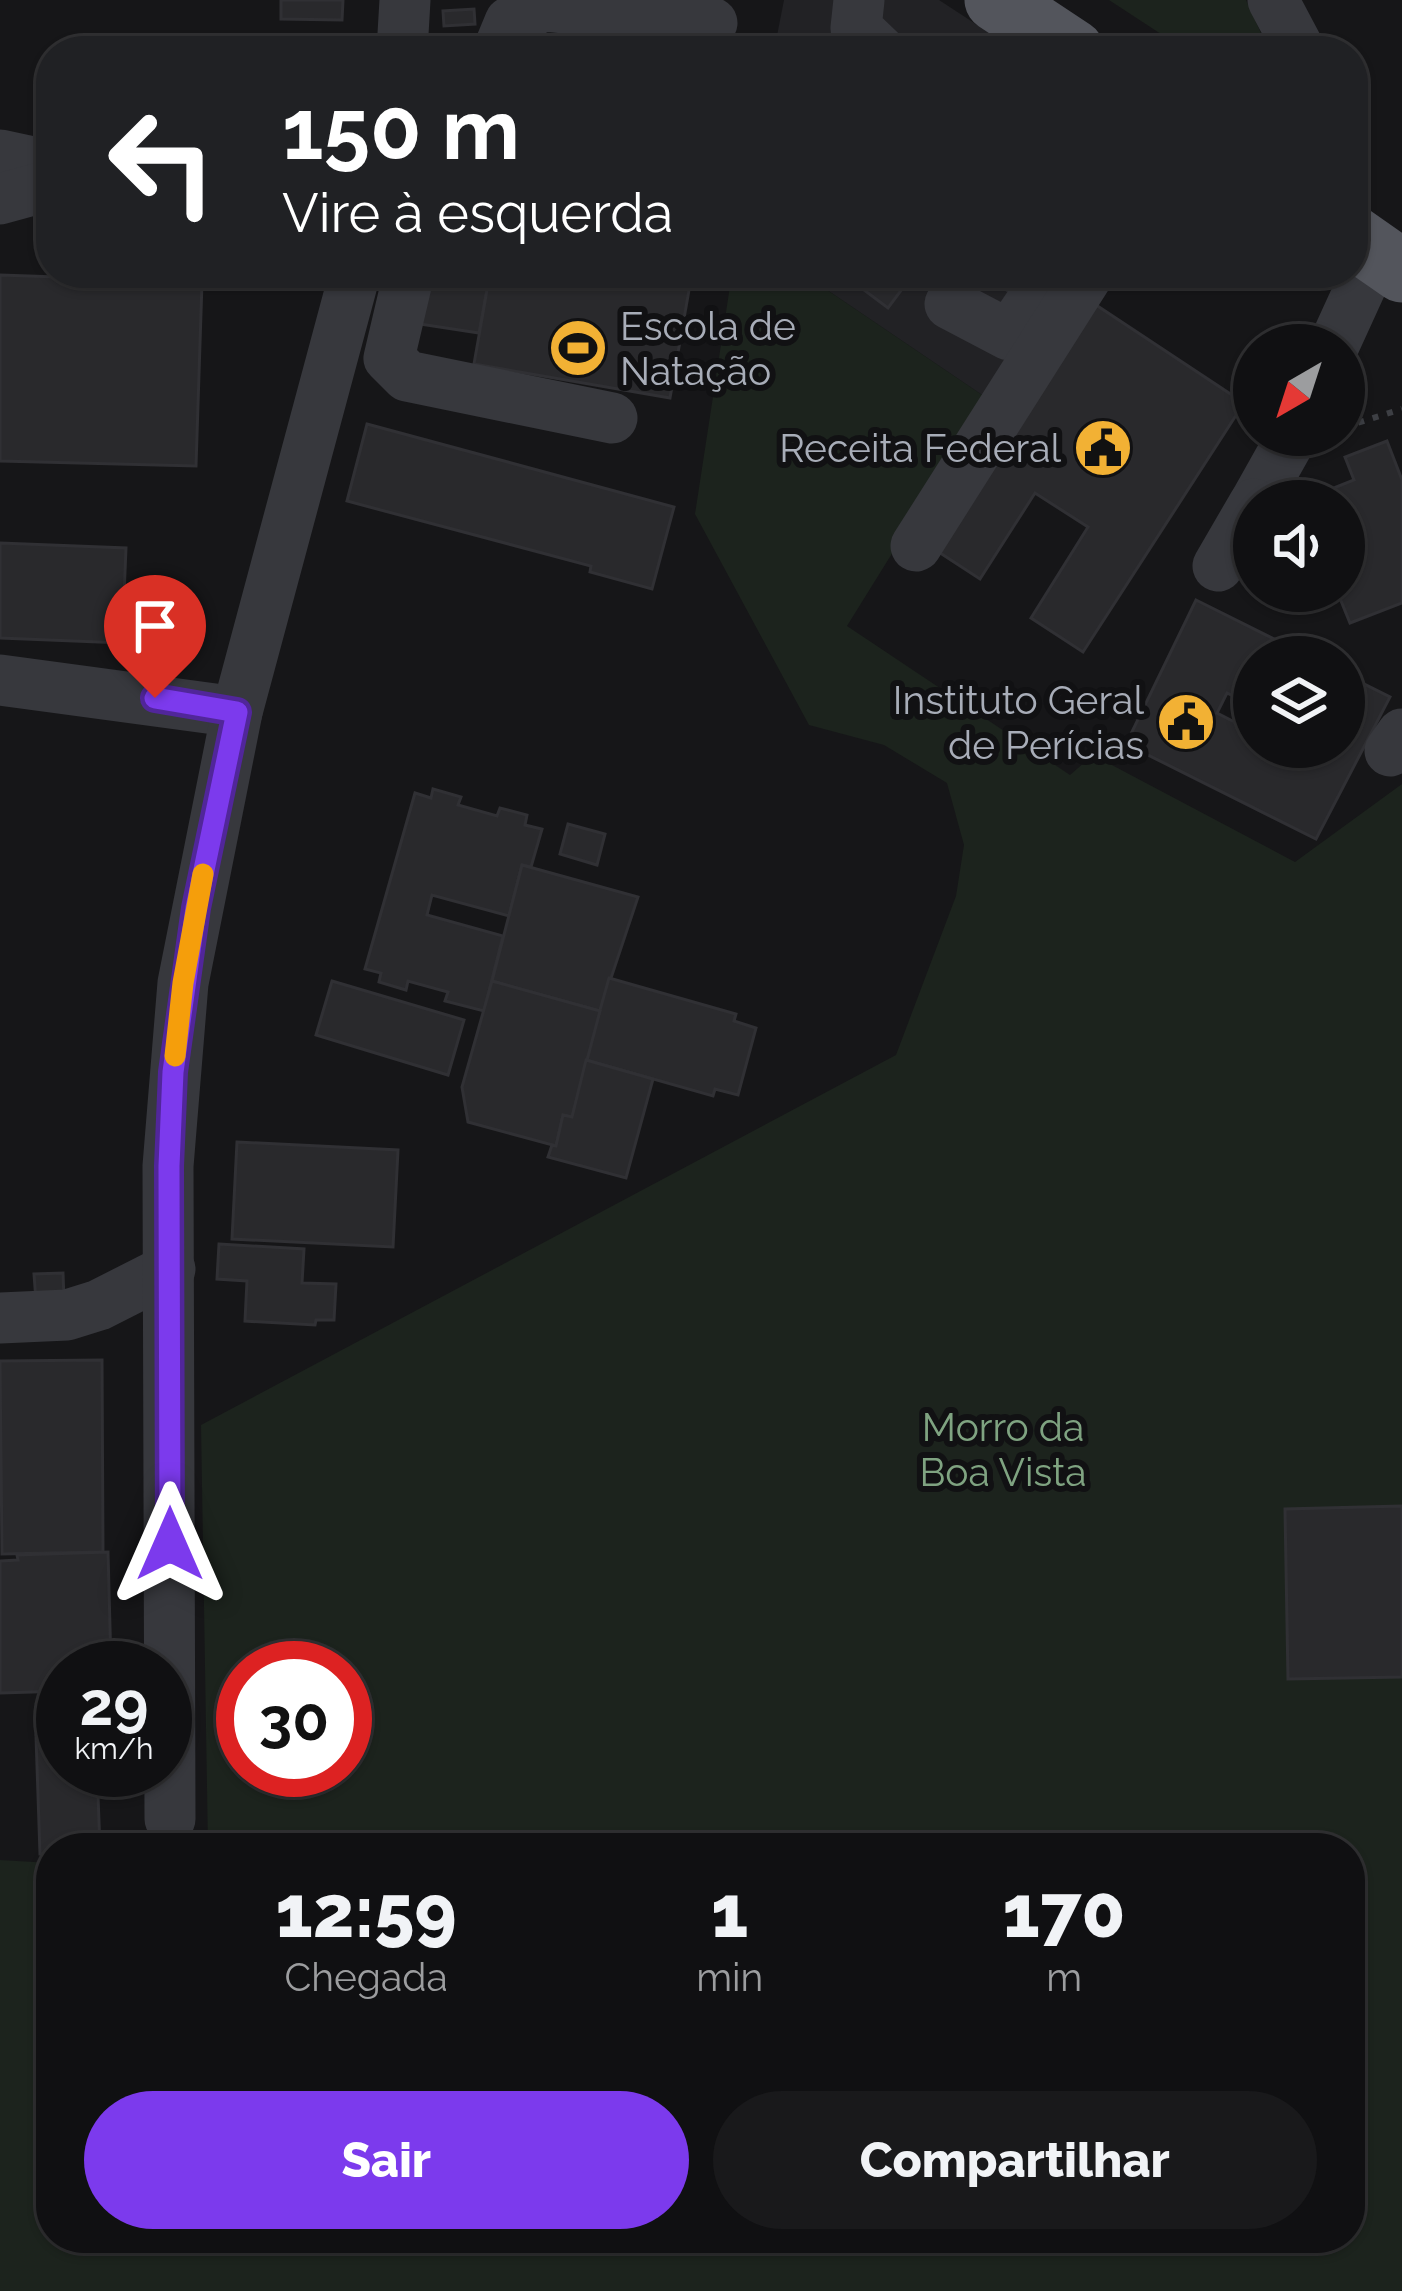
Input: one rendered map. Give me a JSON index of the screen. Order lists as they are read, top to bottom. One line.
{"parks":["Morro da Boa Vista"],"places":{"sports":["Escola de Natação"],"public building":["Receita Federal","Instituto Geral de Perícias"]},"north":"bottom left","page":{"turn":["150 m","Vire à esquerda"],"speed":"29 km/h","limit":"30","eta":["12:59","Chegada","1","min","170","m"],"buttons":["Sair","Compartilhar"]}}
